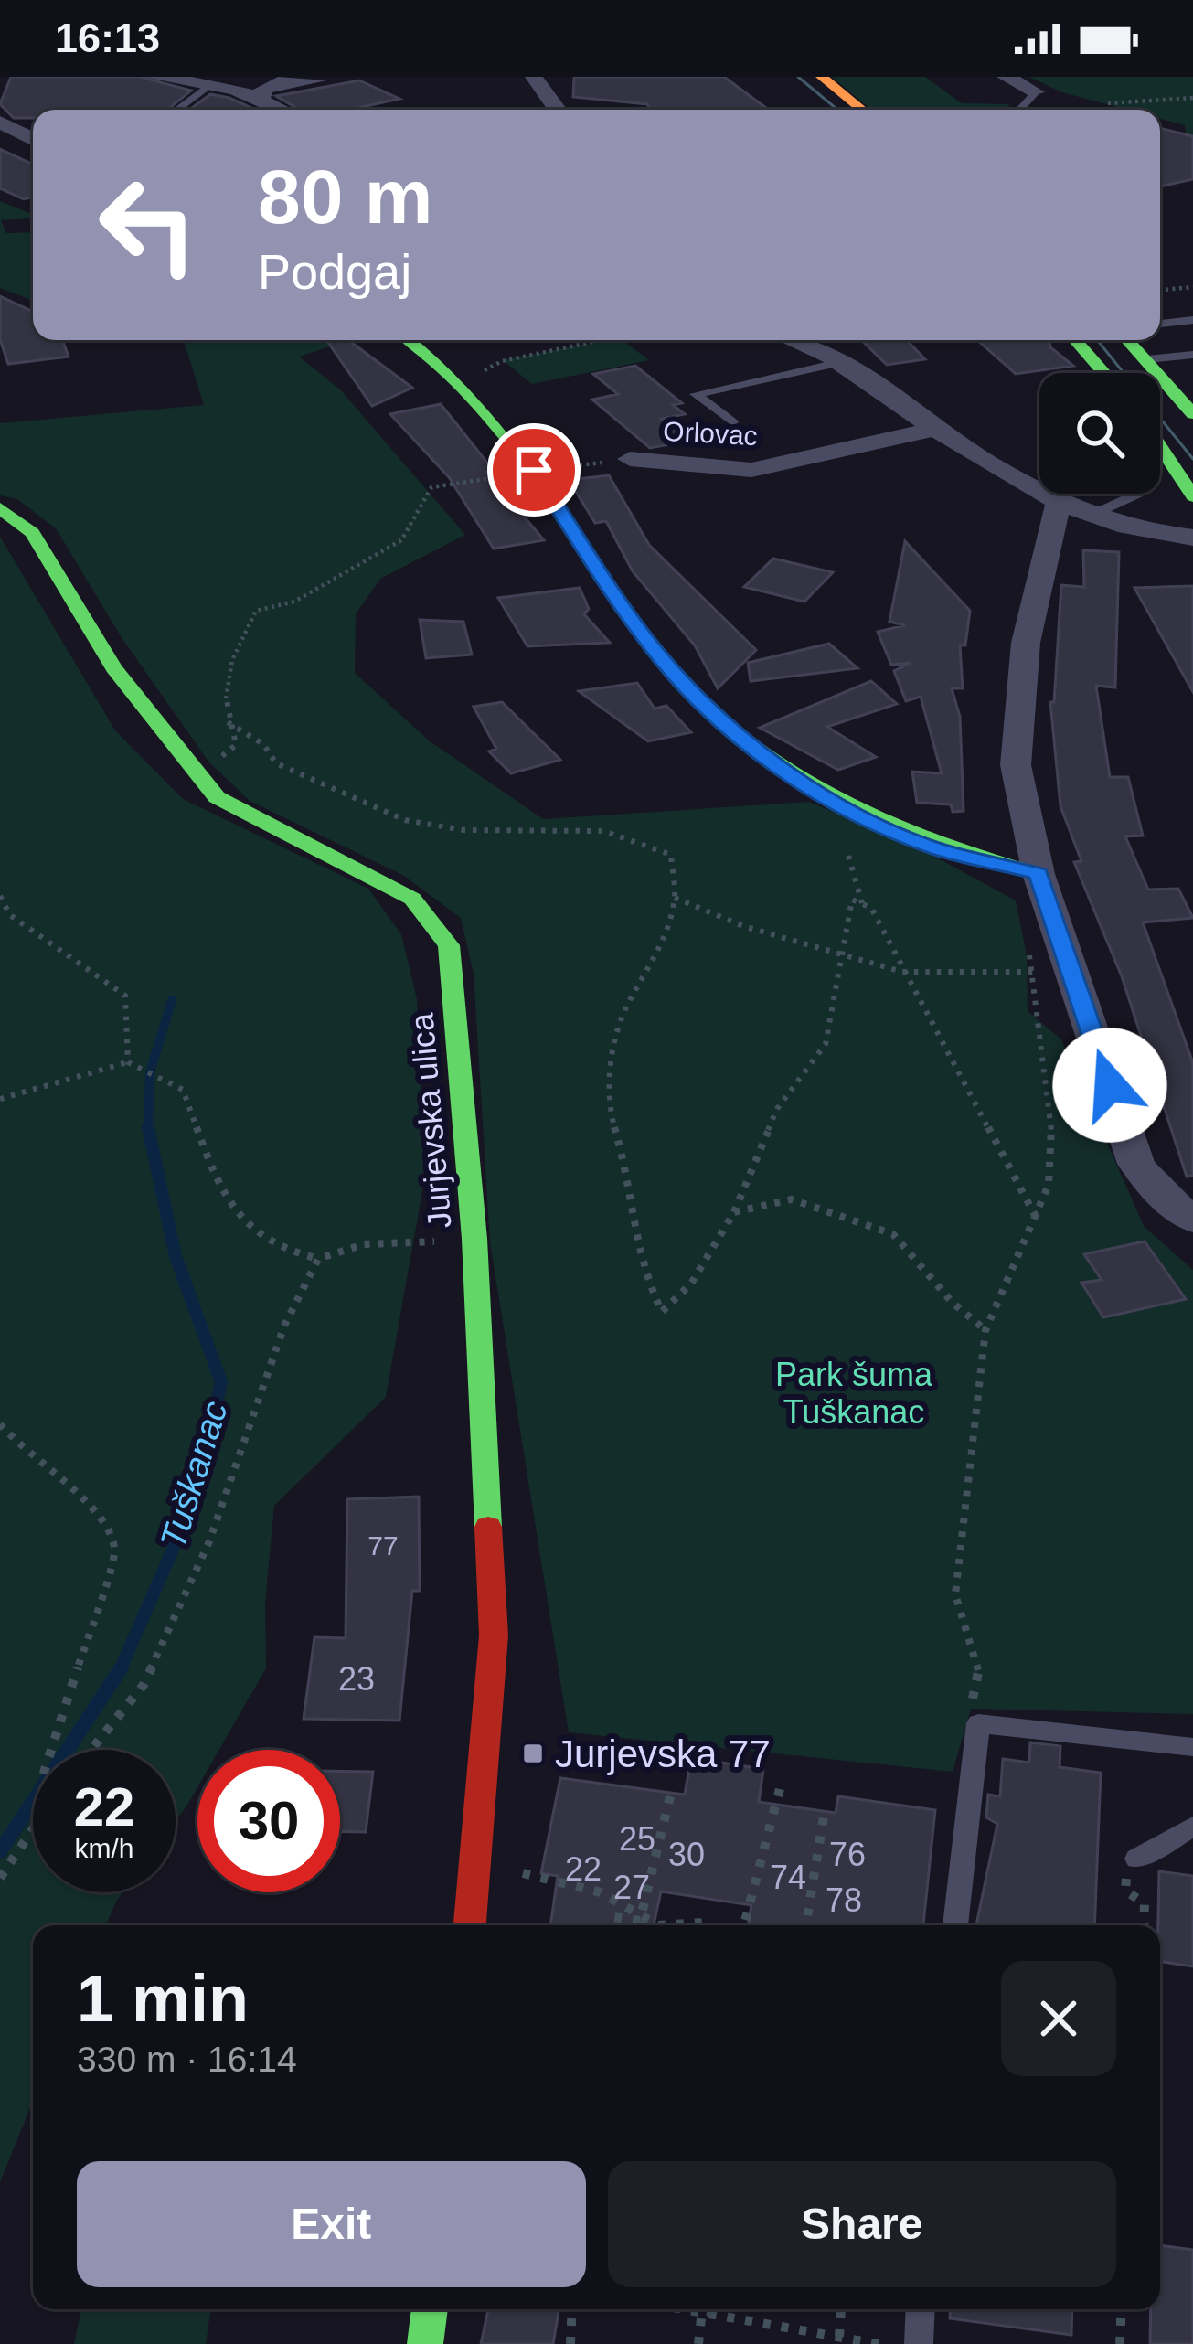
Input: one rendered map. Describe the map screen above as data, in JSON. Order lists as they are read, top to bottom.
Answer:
{
  "streets": {
    "street": ["Orlovac", "Jurjevska ulica"]
  },
  "water": ["Tuškanac"],
  "parks": ["Park šuma Tuškanac"],
  "places": {
    "transit": ["Jurjevska 77"]
  },
  "house_numbers": [
    "77",
    "23",
    "25",
    "30",
    "76",
    "22",
    "74",
    "27",
    "78"
  ],
  "page": {
    "status": "16:13",
    "turn": ["80 m", "Podgaj"],
    "speed": "22 km/h",
    "limit": "30",
    "heading": ["1 min", "330 m · 16:14"],
    "buttons": ["Exit", "Share"]
  }
}
